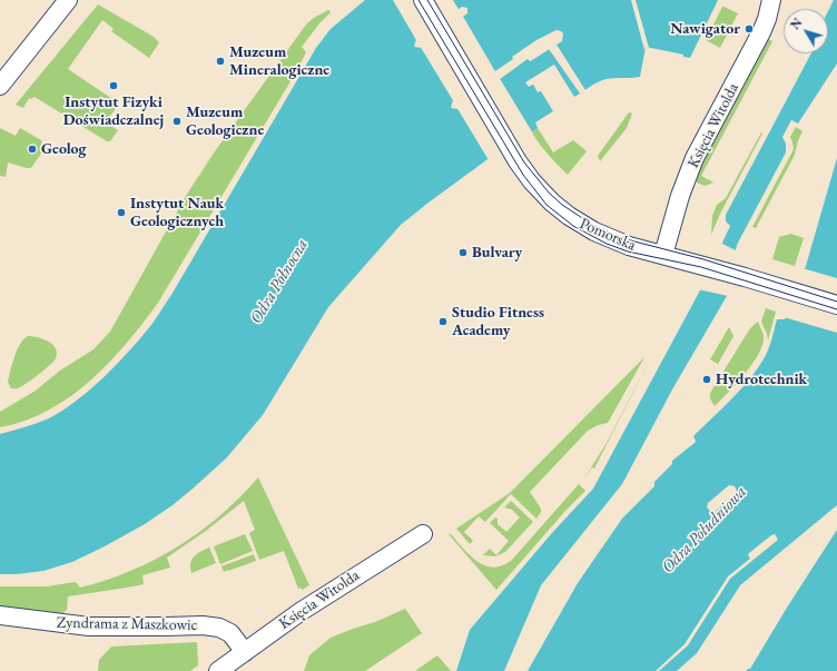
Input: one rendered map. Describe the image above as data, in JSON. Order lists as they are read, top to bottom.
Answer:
{
  "streets": {
    "street": ["Księcia Witolda", "Pomorska", "Zyndrama z Maszkowic"]
  },
  "crossings": [
    ["Księcia Witolda", "Pomorska"],
    ["Księcia Witolda", "Zyndrama z Maszkowic"]
  ],
  "water": ["Odra Północna", "Odra Południowa"],
  "places": [
    "Nawigator",
    "Muzeum Mineralogiczne",
    "Instytut Fizyki Doświadczalnej",
    "Muzeum Geologiczne",
    "Geolog",
    "Instytut Nauk Geologicznych",
    "Bulvary",
    "Studio Fitness Academy",
    "Hydrotechnik"
  ],
  "north": "top left"
}
